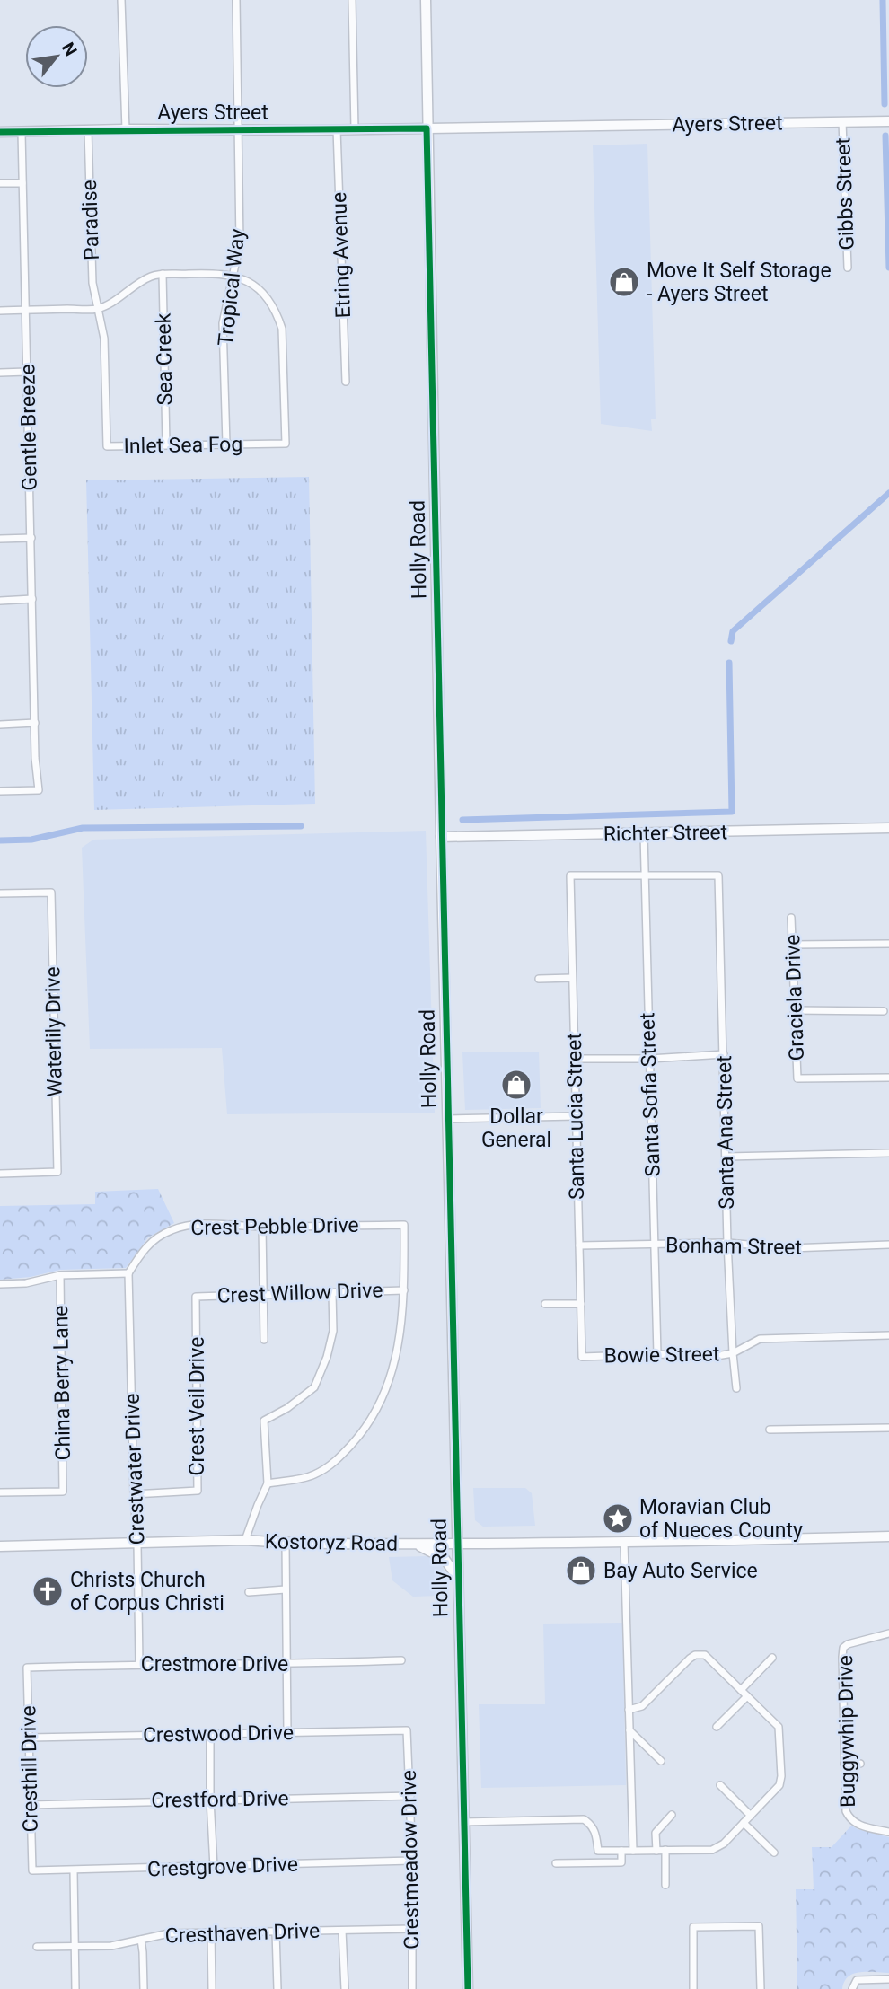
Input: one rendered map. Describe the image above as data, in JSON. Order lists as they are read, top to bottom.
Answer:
{
  "streets": {
    "main road": [
      "Ayers Street",
      "Holly Road",
      "Richter Street",
      "Kostoryz Road"
    ],
    "street": [
      "Gibbs Street",
      "Paradise",
      "Etring Avenue",
      "Tropical Way",
      "Sea Creek",
      "Gentle Breeze",
      "Inlet Sea Fog",
      "Graciela Drive",
      "Waterlily Drive",
      "Santa Sofia Street",
      "Santa Lucia Street",
      "Santa Ana Street",
      "Crest Pebble Drive",
      "Bonham Street",
      "Crest Willow Drive",
      "Bowie Street",
      "China Berry Lane",
      "Crest Veil Drive",
      "Crestwater Drive",
      "Crestmore Drive",
      "Buggywhip Drive",
      "Crestwood Drive",
      "Cresthill Drive",
      "Crestford Drive",
      "Crestmeadow Drive",
      "Crestgrove Drive",
      "Cresthaven Drive"
    ]
  },
  "crossings": [
    ["Ayers Street", "Gibbs Street"],
    ["Ayers Street", "Paradise"],
    ["Ayers Street", "Etring Avenue"],
    ["Ayers Street", "Tropical Way"],
    ["Ayers Street", "Gentle Breeze"],
    ["Ayers Street", "Holly Road"],
    ["Paradise", "Inlet Sea Fog"],
    ["Tropical Way", "Inlet Sea Fog"],
    ["Sea Creek", "Inlet Sea Fog"],
    ["Holly Road", "Richter Street"],
    ["Holly Road", "Kostoryz Road"],
    ["Richter Street", "Santa Sofia Street"],
    ["Santa Sofia Street", "Santa Lucia Street"],
    ["Santa Sofia Street", "Santa Ana Street"],
    ["Santa Sofia Street", "Bonham Street"],
    ["Santa Sofia Street", "Bowie Street"],
    ["Santa Lucia Street", "Santa Ana Street"],
    ["Santa Lucia Street", "Bonham Street"],
    ["Santa Lucia Street", "Bowie Street"],
    ["Santa Ana Street", "Bonham Street"],
    ["Santa Ana Street", "Bowie Street"],
    ["Crest Pebble Drive", "Crest Willow Drive"],
    ["Crest Pebble Drive", "Crestwater Drive"],
    ["Crest Willow Drive", "Crest Veil Drive"],
    ["Crest Veil Drive", "Crestwater Drive"],
    ["Crestwater Drive", "Kostoryz Road"],
    ["Crestwater Drive", "Crestmore Drive"],
    ["Crestmore Drive", "Cresthill Drive"],
    ["Crestwood Drive", "Cresthill Drive"],
    ["Crestwood Drive", "Crestmeadow Drive"],
    ["Cresthill Drive", "Crestford Drive"],
    ["Cresthill Drive", "Crestgrove Drive"],
    ["Crestford Drive", "Crestmeadow Drive"],
    ["Crestmeadow Drive", "Crestgrove Drive"],
    ["Crestmeadow Drive", "Cresthaven Drive"]
  ],
  "places": {
    "shop": ["Move It Self Storage - Ayers Street", "Dollar General", "Bay Auto Service"],
    "place": ["Moravian Club of Nueces County"],
    "church": ["Christs Church of Corpus Christi"]
  },
  "north": "top right"
}
